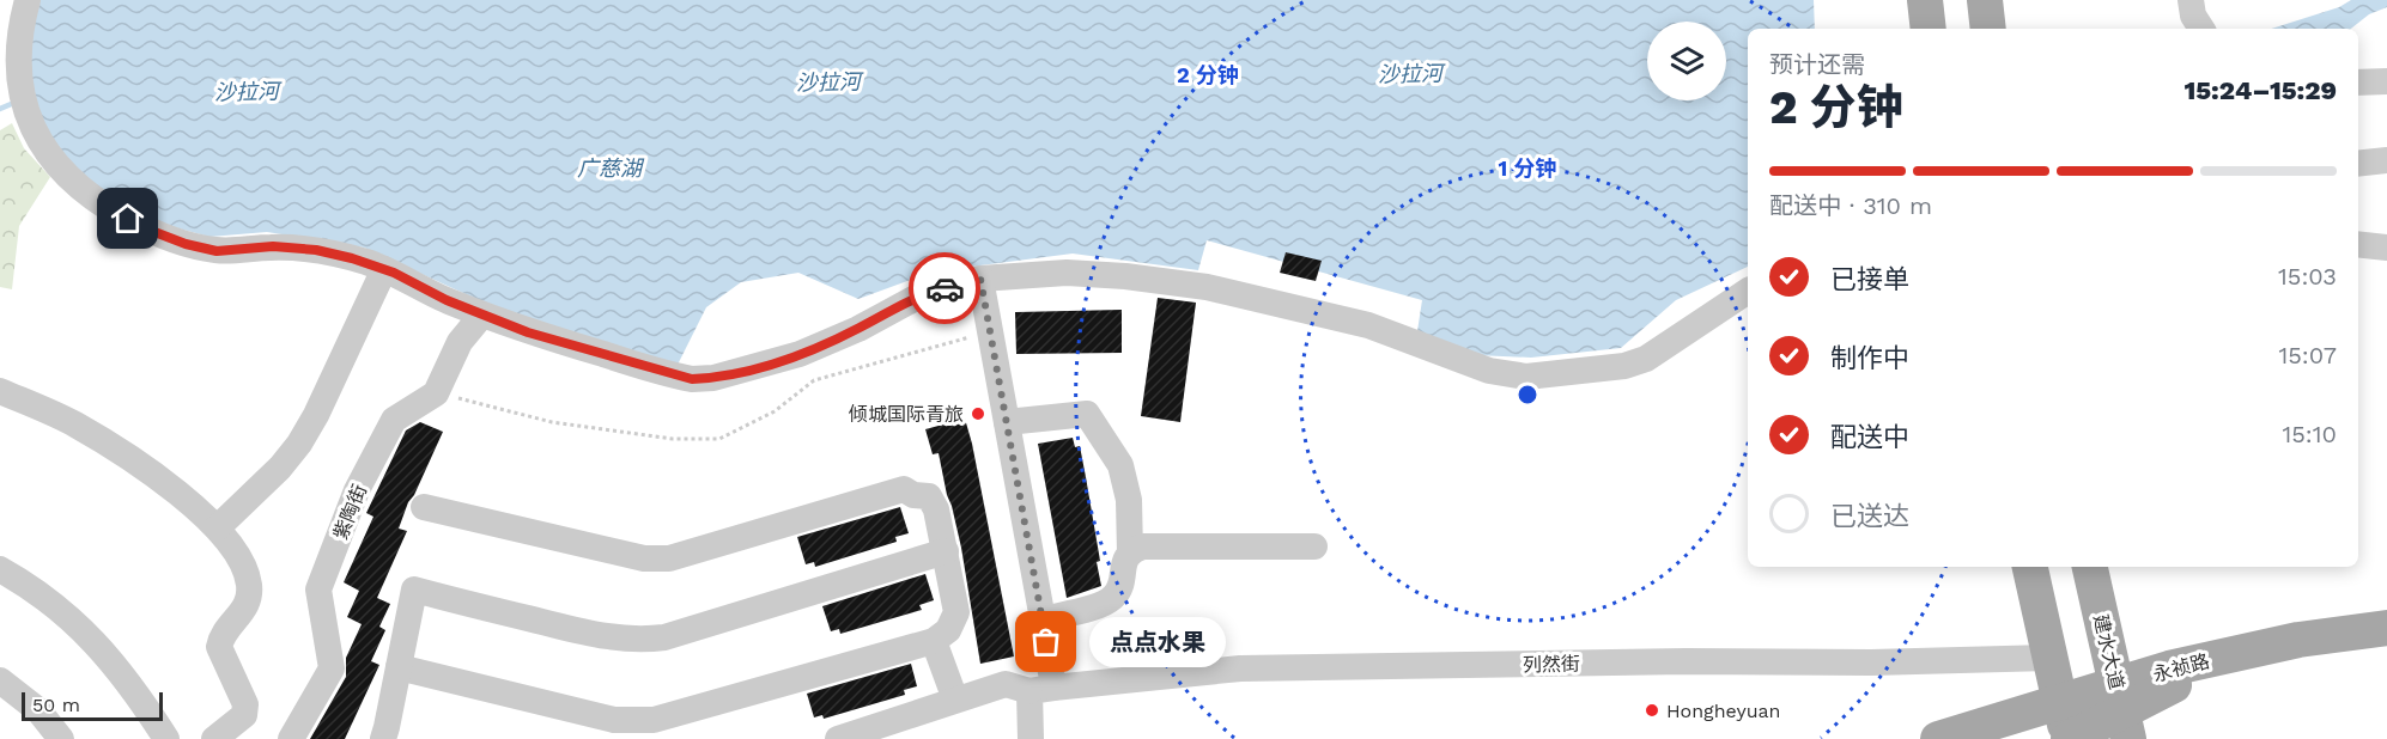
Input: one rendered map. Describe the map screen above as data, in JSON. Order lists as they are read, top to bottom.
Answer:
{
  "streets": {
    "main road": ["建水大道", "永祯路"],
    "street": ["紫陶街", "列然街"]
  },
  "crossings": [
    ["建水大道", "永祯路"]
  ],
  "water": ["沙拉河", "广慈湖"],
  "places": ["倾城国际青旅", "点点水果", "Hongheyuan"],
  "scale_bar": "50 m",
  "page": {
    "heading": ["2 分钟", "预计还需", "15:24–15:29"],
    "bar": "配送中 · 310 m",
    "list": [
      ["已接单", "15:03"],
      ["制作中", "15:07"],
      ["配送中", "15:10"],
      "已送达"
    ],
    "bubble": "点点水果",
    "scale": "50 m"
  },
  "rings": ["2 分钟", "1 分钟"]
}
